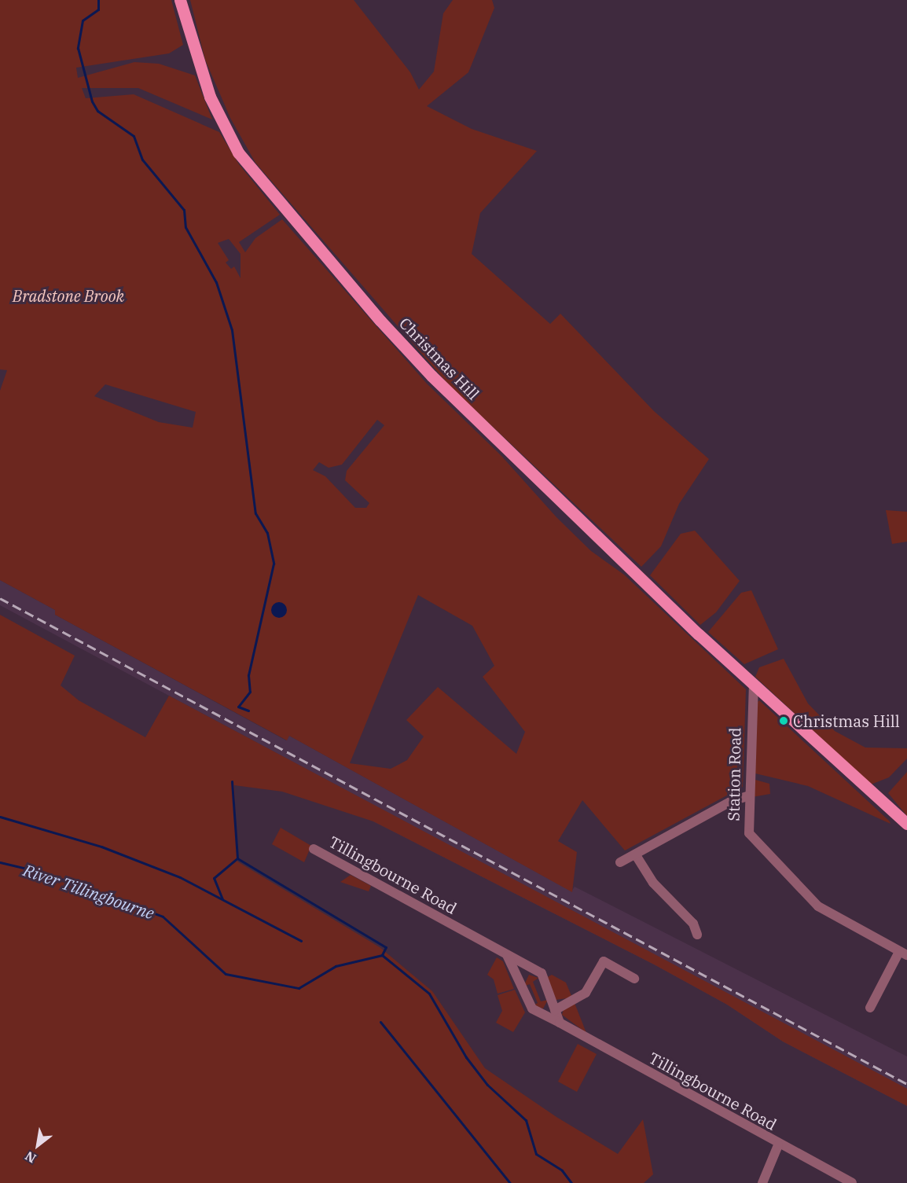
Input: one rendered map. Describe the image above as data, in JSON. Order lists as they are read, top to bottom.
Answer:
{
  "streets": {
    "main road": ["Christmas Hill"],
    "street": ["Station Road", "Tillingbourne Road"]
  },
  "crossings": [
    ["Christmas Hill", "Station Road"]
  ],
  "water": ["River Tillingbourne"],
  "parks": ["Bradstone Brook"],
  "places": ["Christmas Hill"],
  "north": "bottom left"
}
